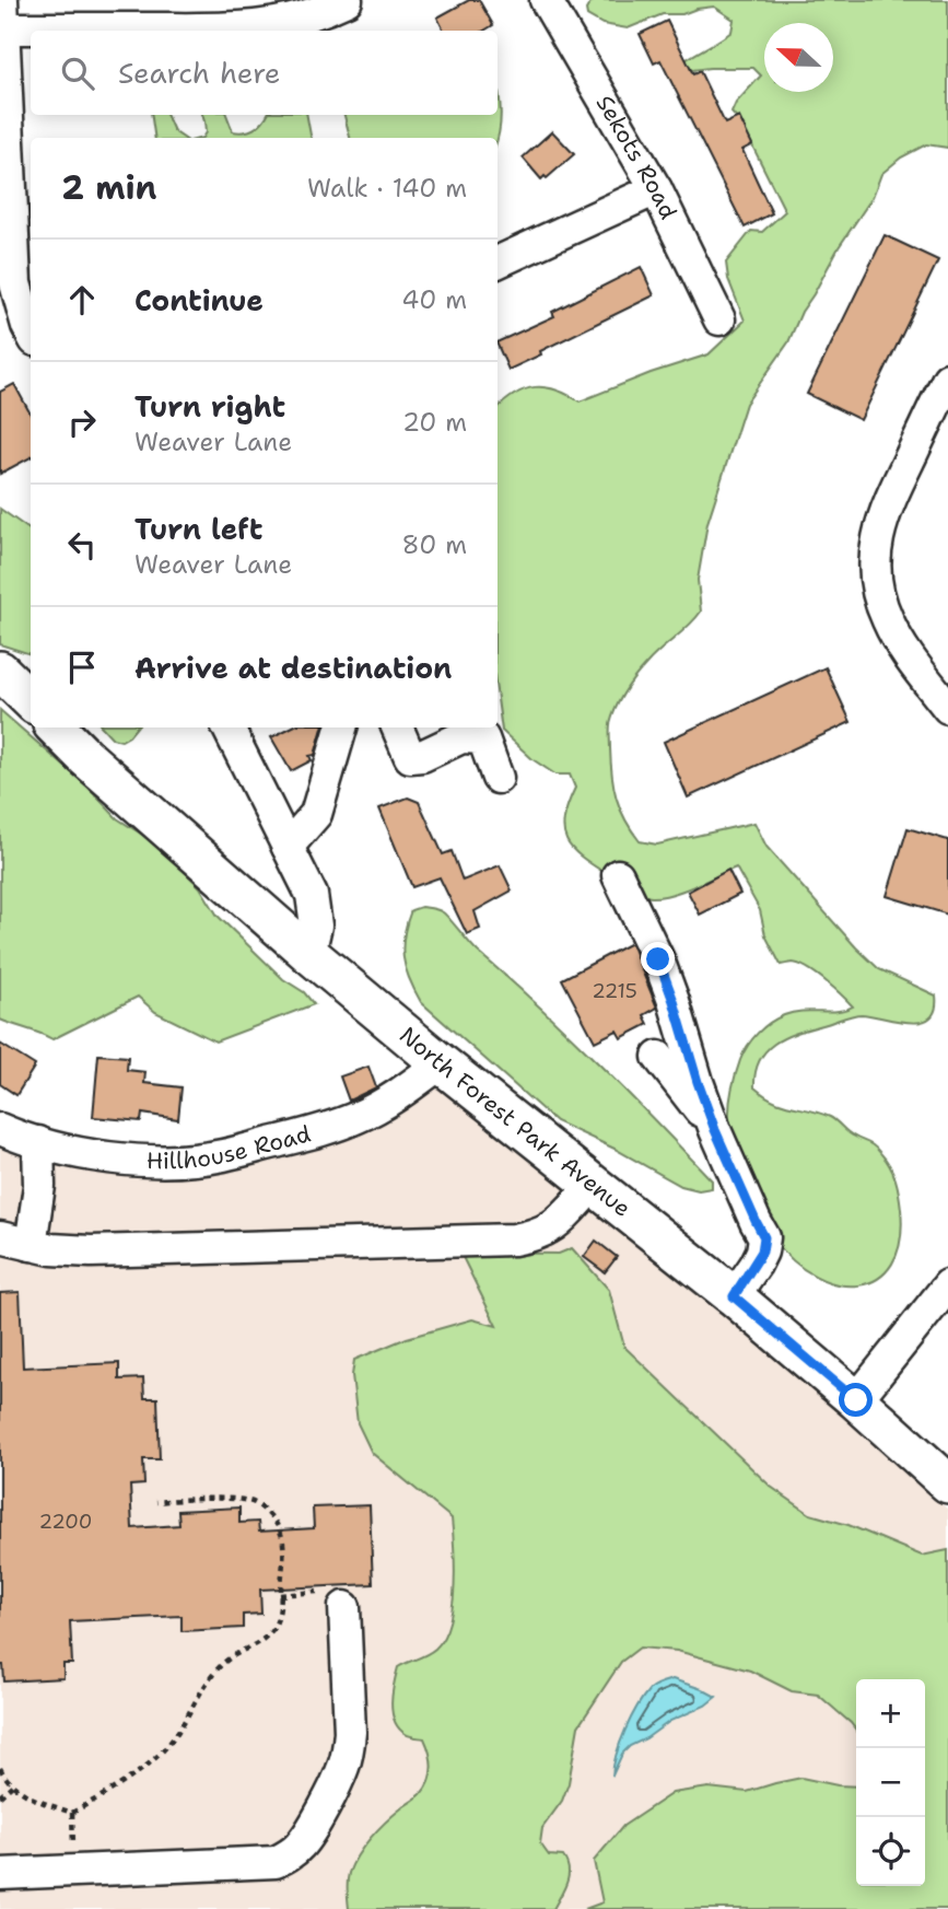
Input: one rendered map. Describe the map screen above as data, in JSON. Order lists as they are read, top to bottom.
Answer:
{
  "streets": {
    "main road": ["North Forest Park Avenue"],
    "street": ["Sekots Road", "Hillhouse Road"]
  },
  "crossings": [
    ["North Forest Park Avenue", "Hillhouse Road"]
  ],
  "house_numbers": ["2215", "2200"],
  "north": "left",
  "page": {
    "search": "Search here",
    "heading": ["2 min", "Walk · 140 m"],
    "list": [
      ["Continue", "40 m"],
      ["Turn right", "Weaver Lane", "20 m"],
      ["Turn left", "Weaver Lane", "80 m"],
      "Arrive at destination"
    ],
    "map_buttons": ["+", "−"]
  }
}
